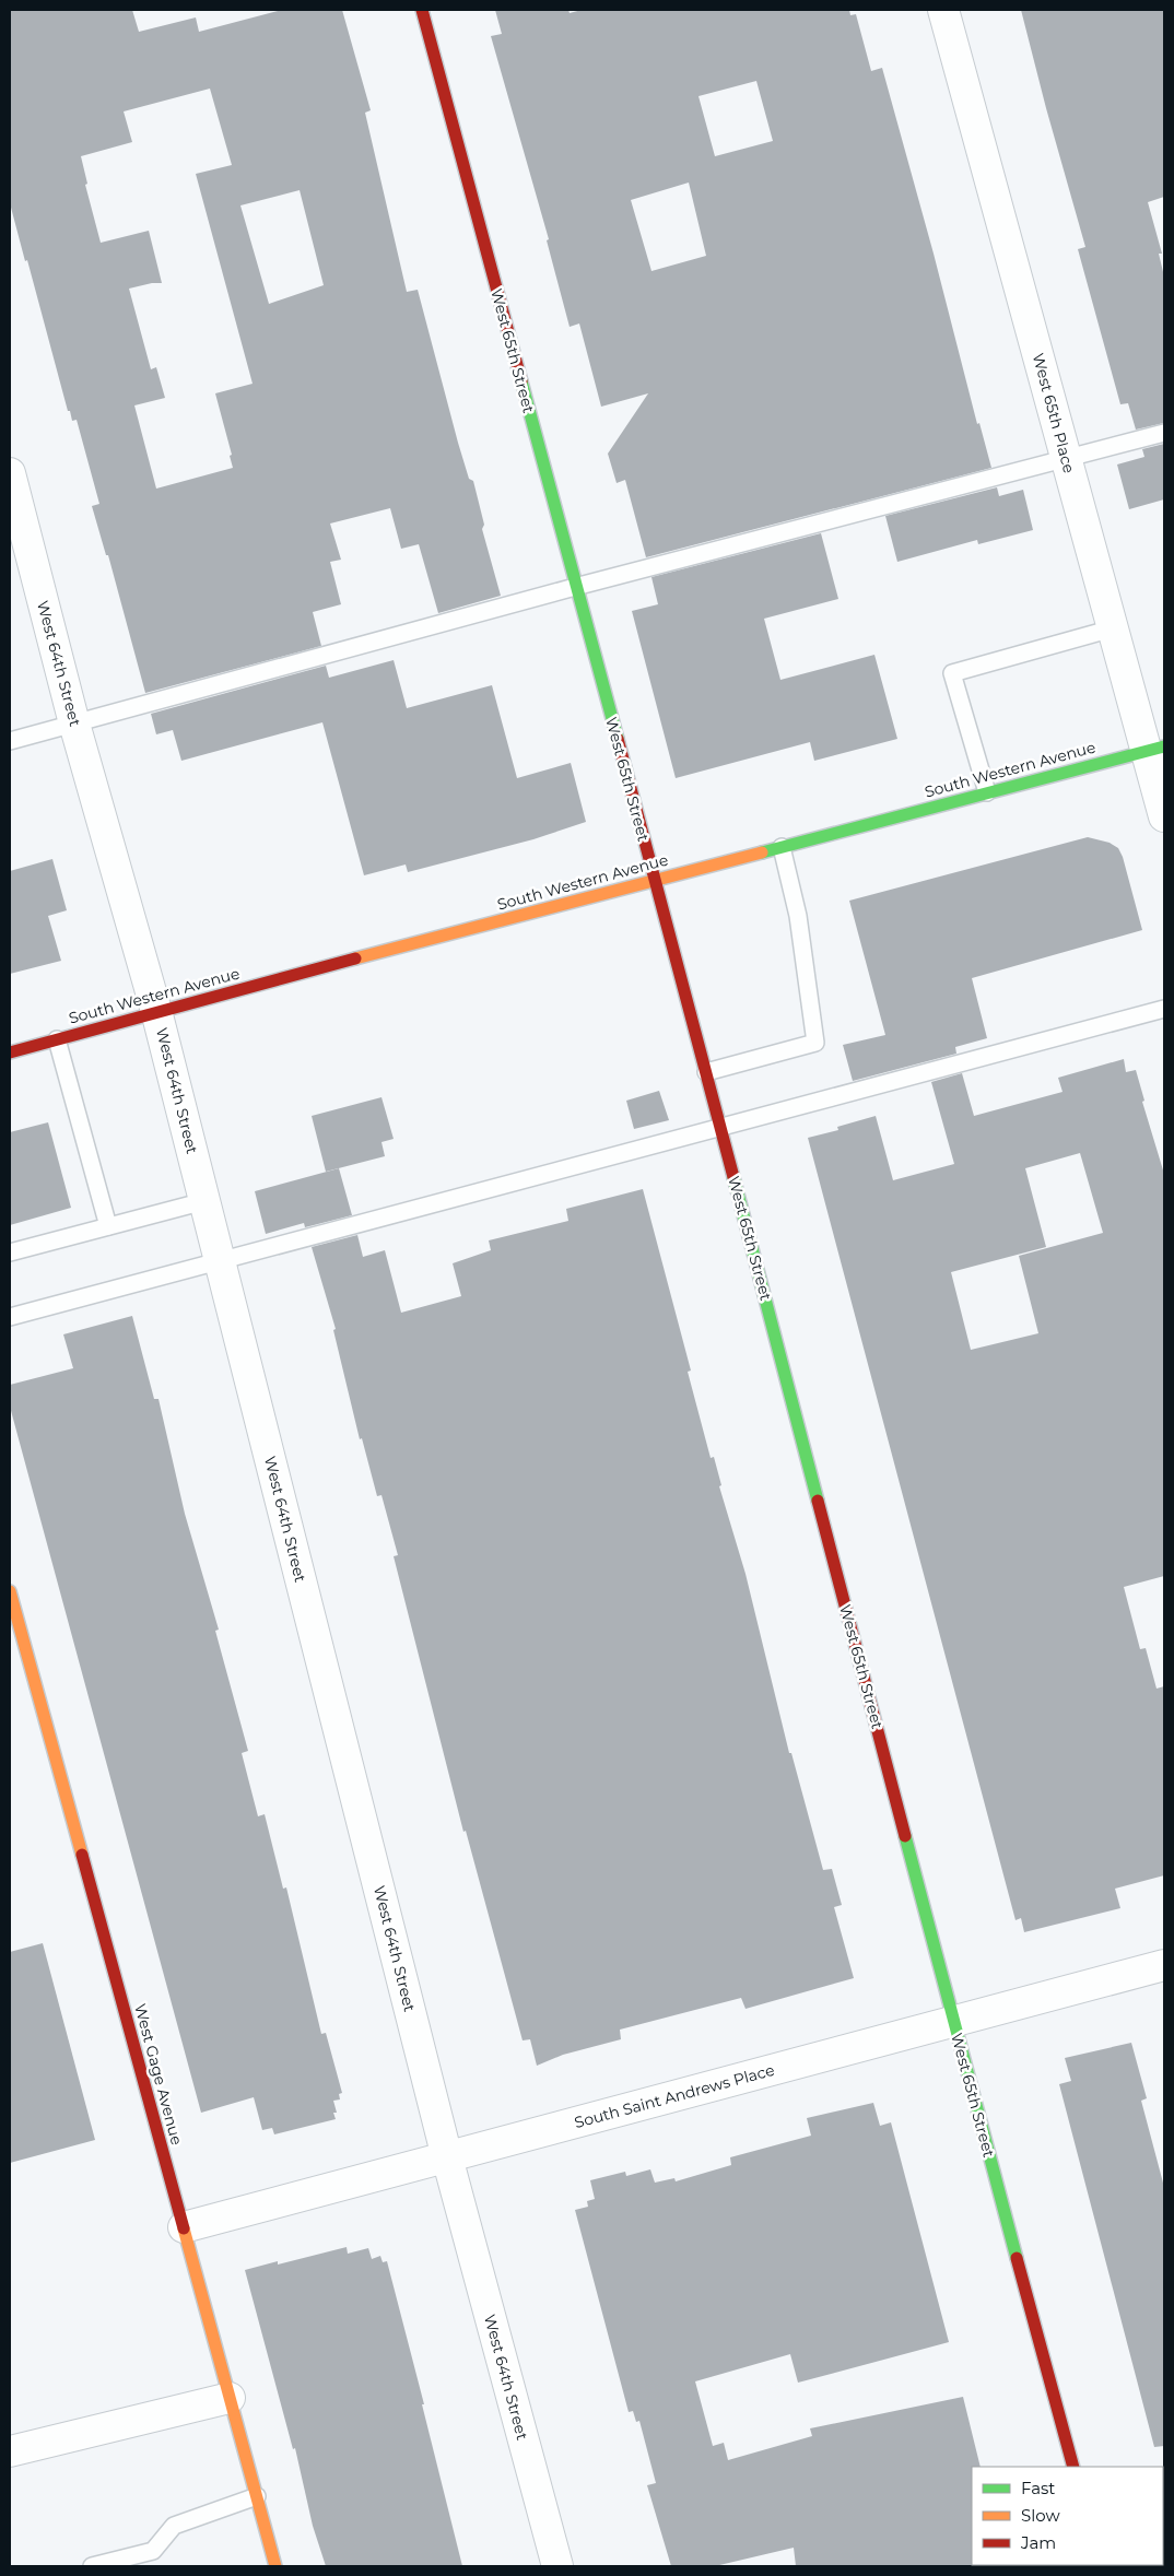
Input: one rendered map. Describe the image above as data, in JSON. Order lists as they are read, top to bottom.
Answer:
{
  "streets": {
    "street": [
      "West 65th Street",
      "West 65th Place",
      "West 64th Street",
      "South Western Avenue",
      "West Gage Avenue",
      "South Saint Andrews Place"
    ]
  },
  "crossings": [
    ["West 65th Street", "South Western Avenue"],
    ["West 65th Street", "South Saint Andrews Place"],
    ["West 65th Place", "South Western Avenue"],
    ["West 64th Street", "South Western Avenue"],
    ["West 64th Street", "South Saint Andrews Place"],
    ["West Gage Avenue", "South Saint Andrews Place"]
  ],
  "legend": ["Fast", "Slow", "Jam"]
}
